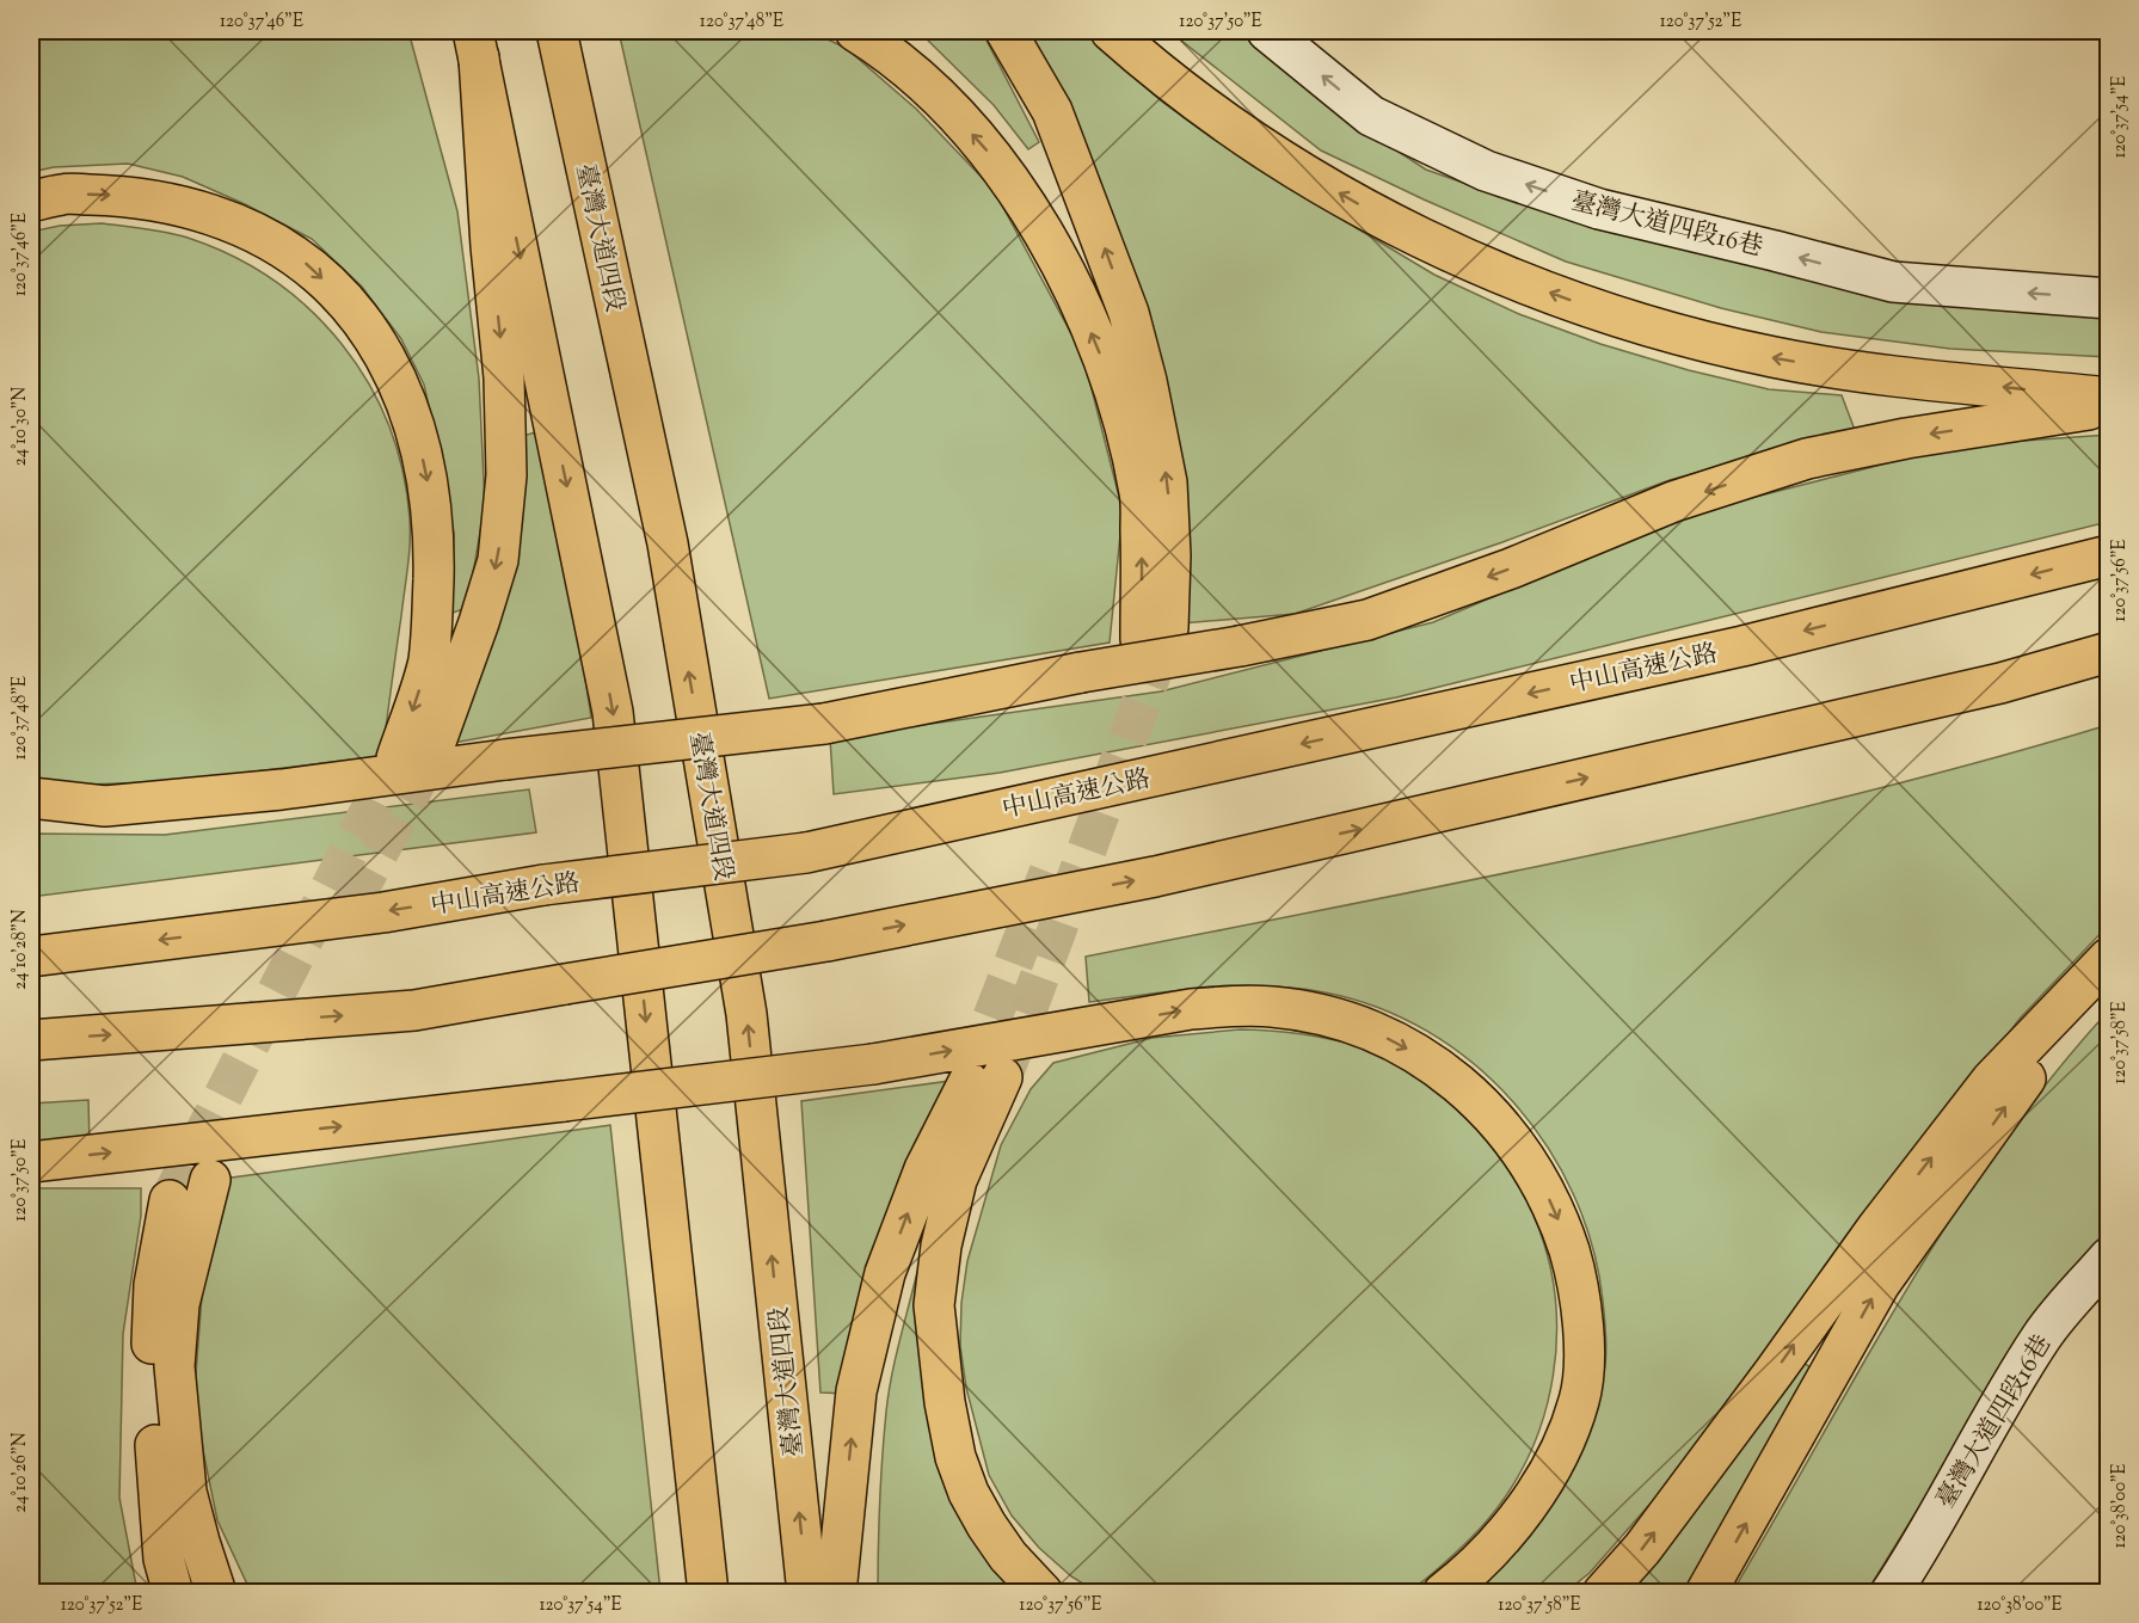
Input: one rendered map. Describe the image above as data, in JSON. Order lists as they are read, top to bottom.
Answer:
{
  "streets": {
    "main road": ["臺灣大道四段", "中山高速公路"],
    "street": ["臺灣大道四段16巷"]
  },
  "one_way": ["臺灣大道四段16巷"],
  "coordinates": [
    "120°37'46\"E",
    "120°37'48\"E",
    "120°37'50\"E",
    "120°37'52\"E",
    "120°37'54\"E",
    "24°10'30\"N",
    "120°37'56\"E",
    "24°10'28\"N",
    "120°37'58\"E",
    "24°10'26\"N",
    "120°38'00\"E"
  ]
}
